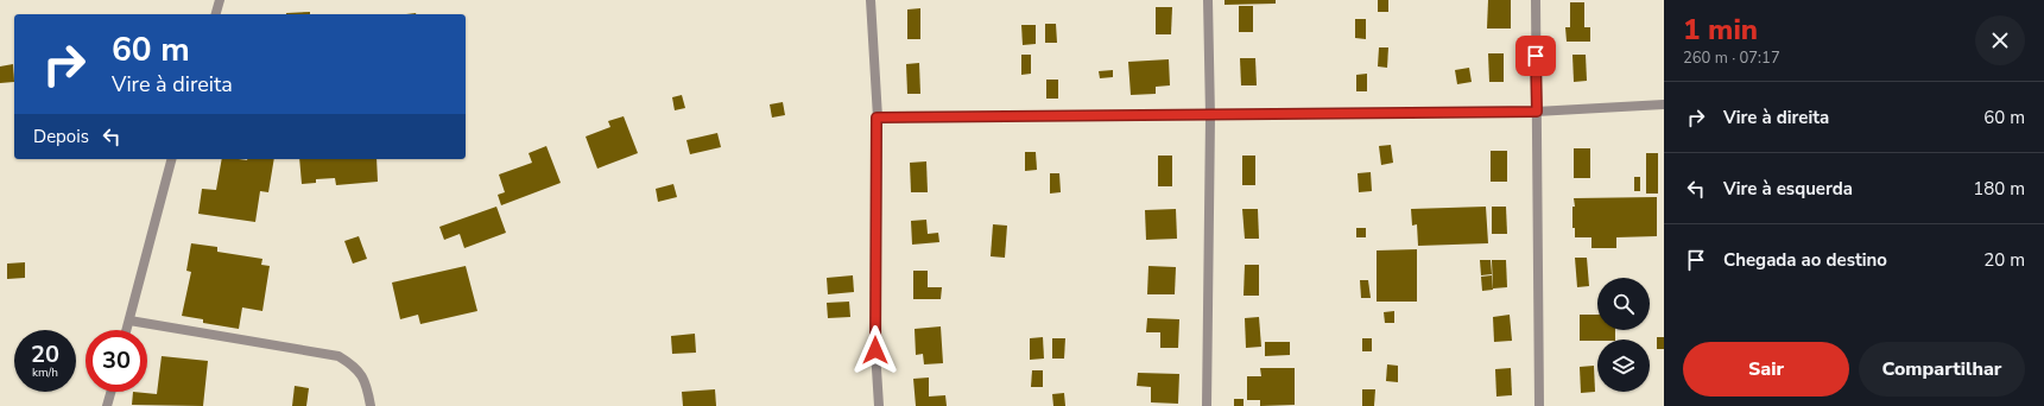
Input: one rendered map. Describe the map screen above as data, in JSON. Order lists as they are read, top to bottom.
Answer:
{
  "page": {
    "heading": ["1 min", "260 m · 07:17"],
    "turn": ["60 m", "Vire à direita"],
    "list": [
      {
        "name": "Vire à direita",
        "value": "60 m"
      },
      {
        "name": "Vire à esquerda",
        "value": "180 m"
      },
      {
        "name": "Chegada ao destino",
        "value": "20 m"
      }
    ],
    "then": "Depois",
    "speed": "20 km/h",
    "limit": "30",
    "buttons": ["Sair", "Compartilhar"]
  }
}
